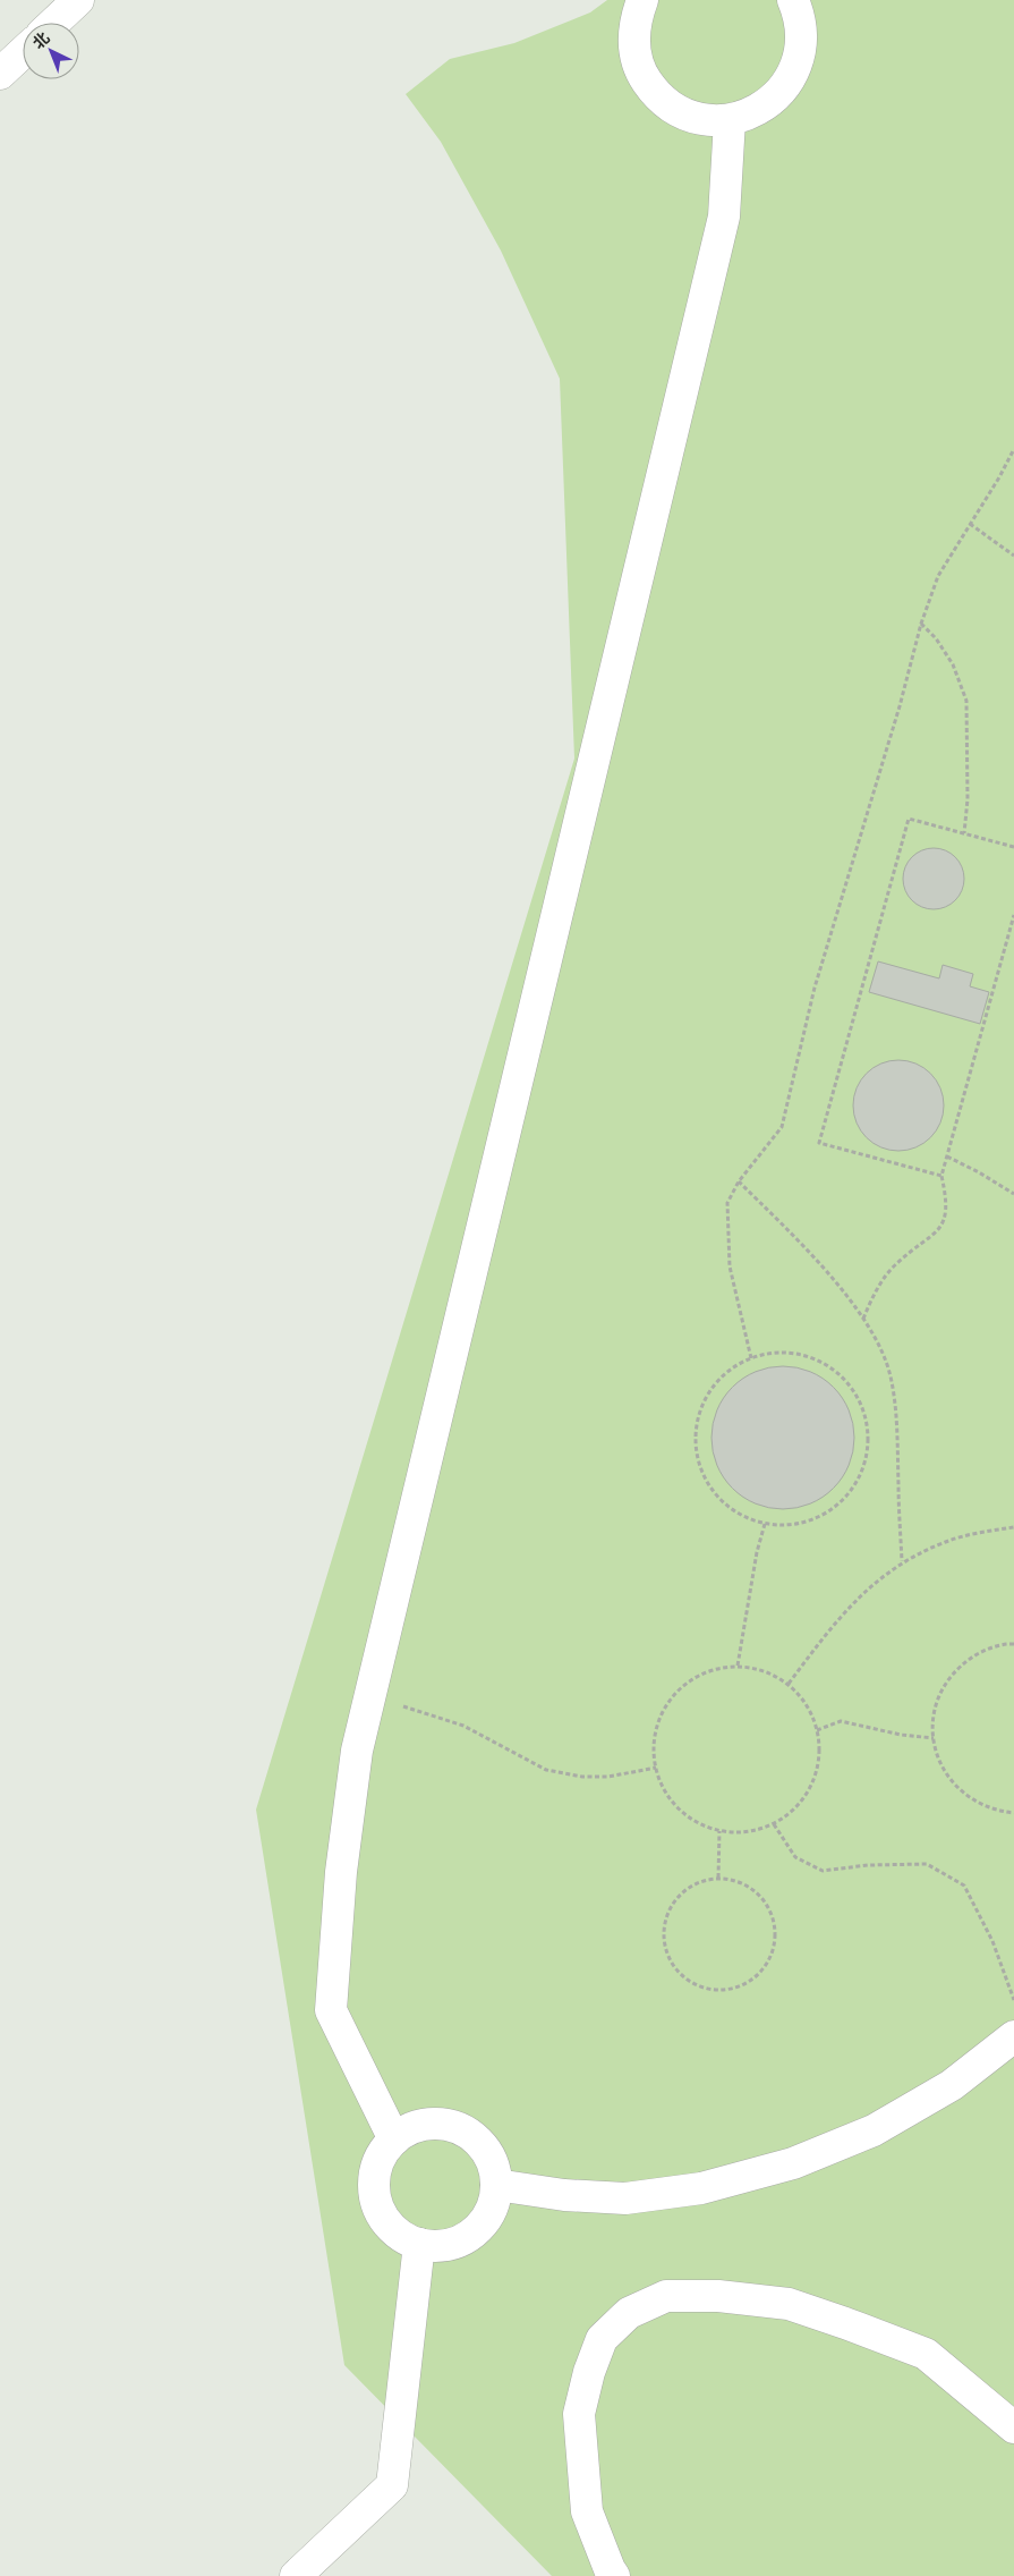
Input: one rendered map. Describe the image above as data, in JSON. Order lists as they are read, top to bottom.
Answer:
{
  "north": "top left"
}
